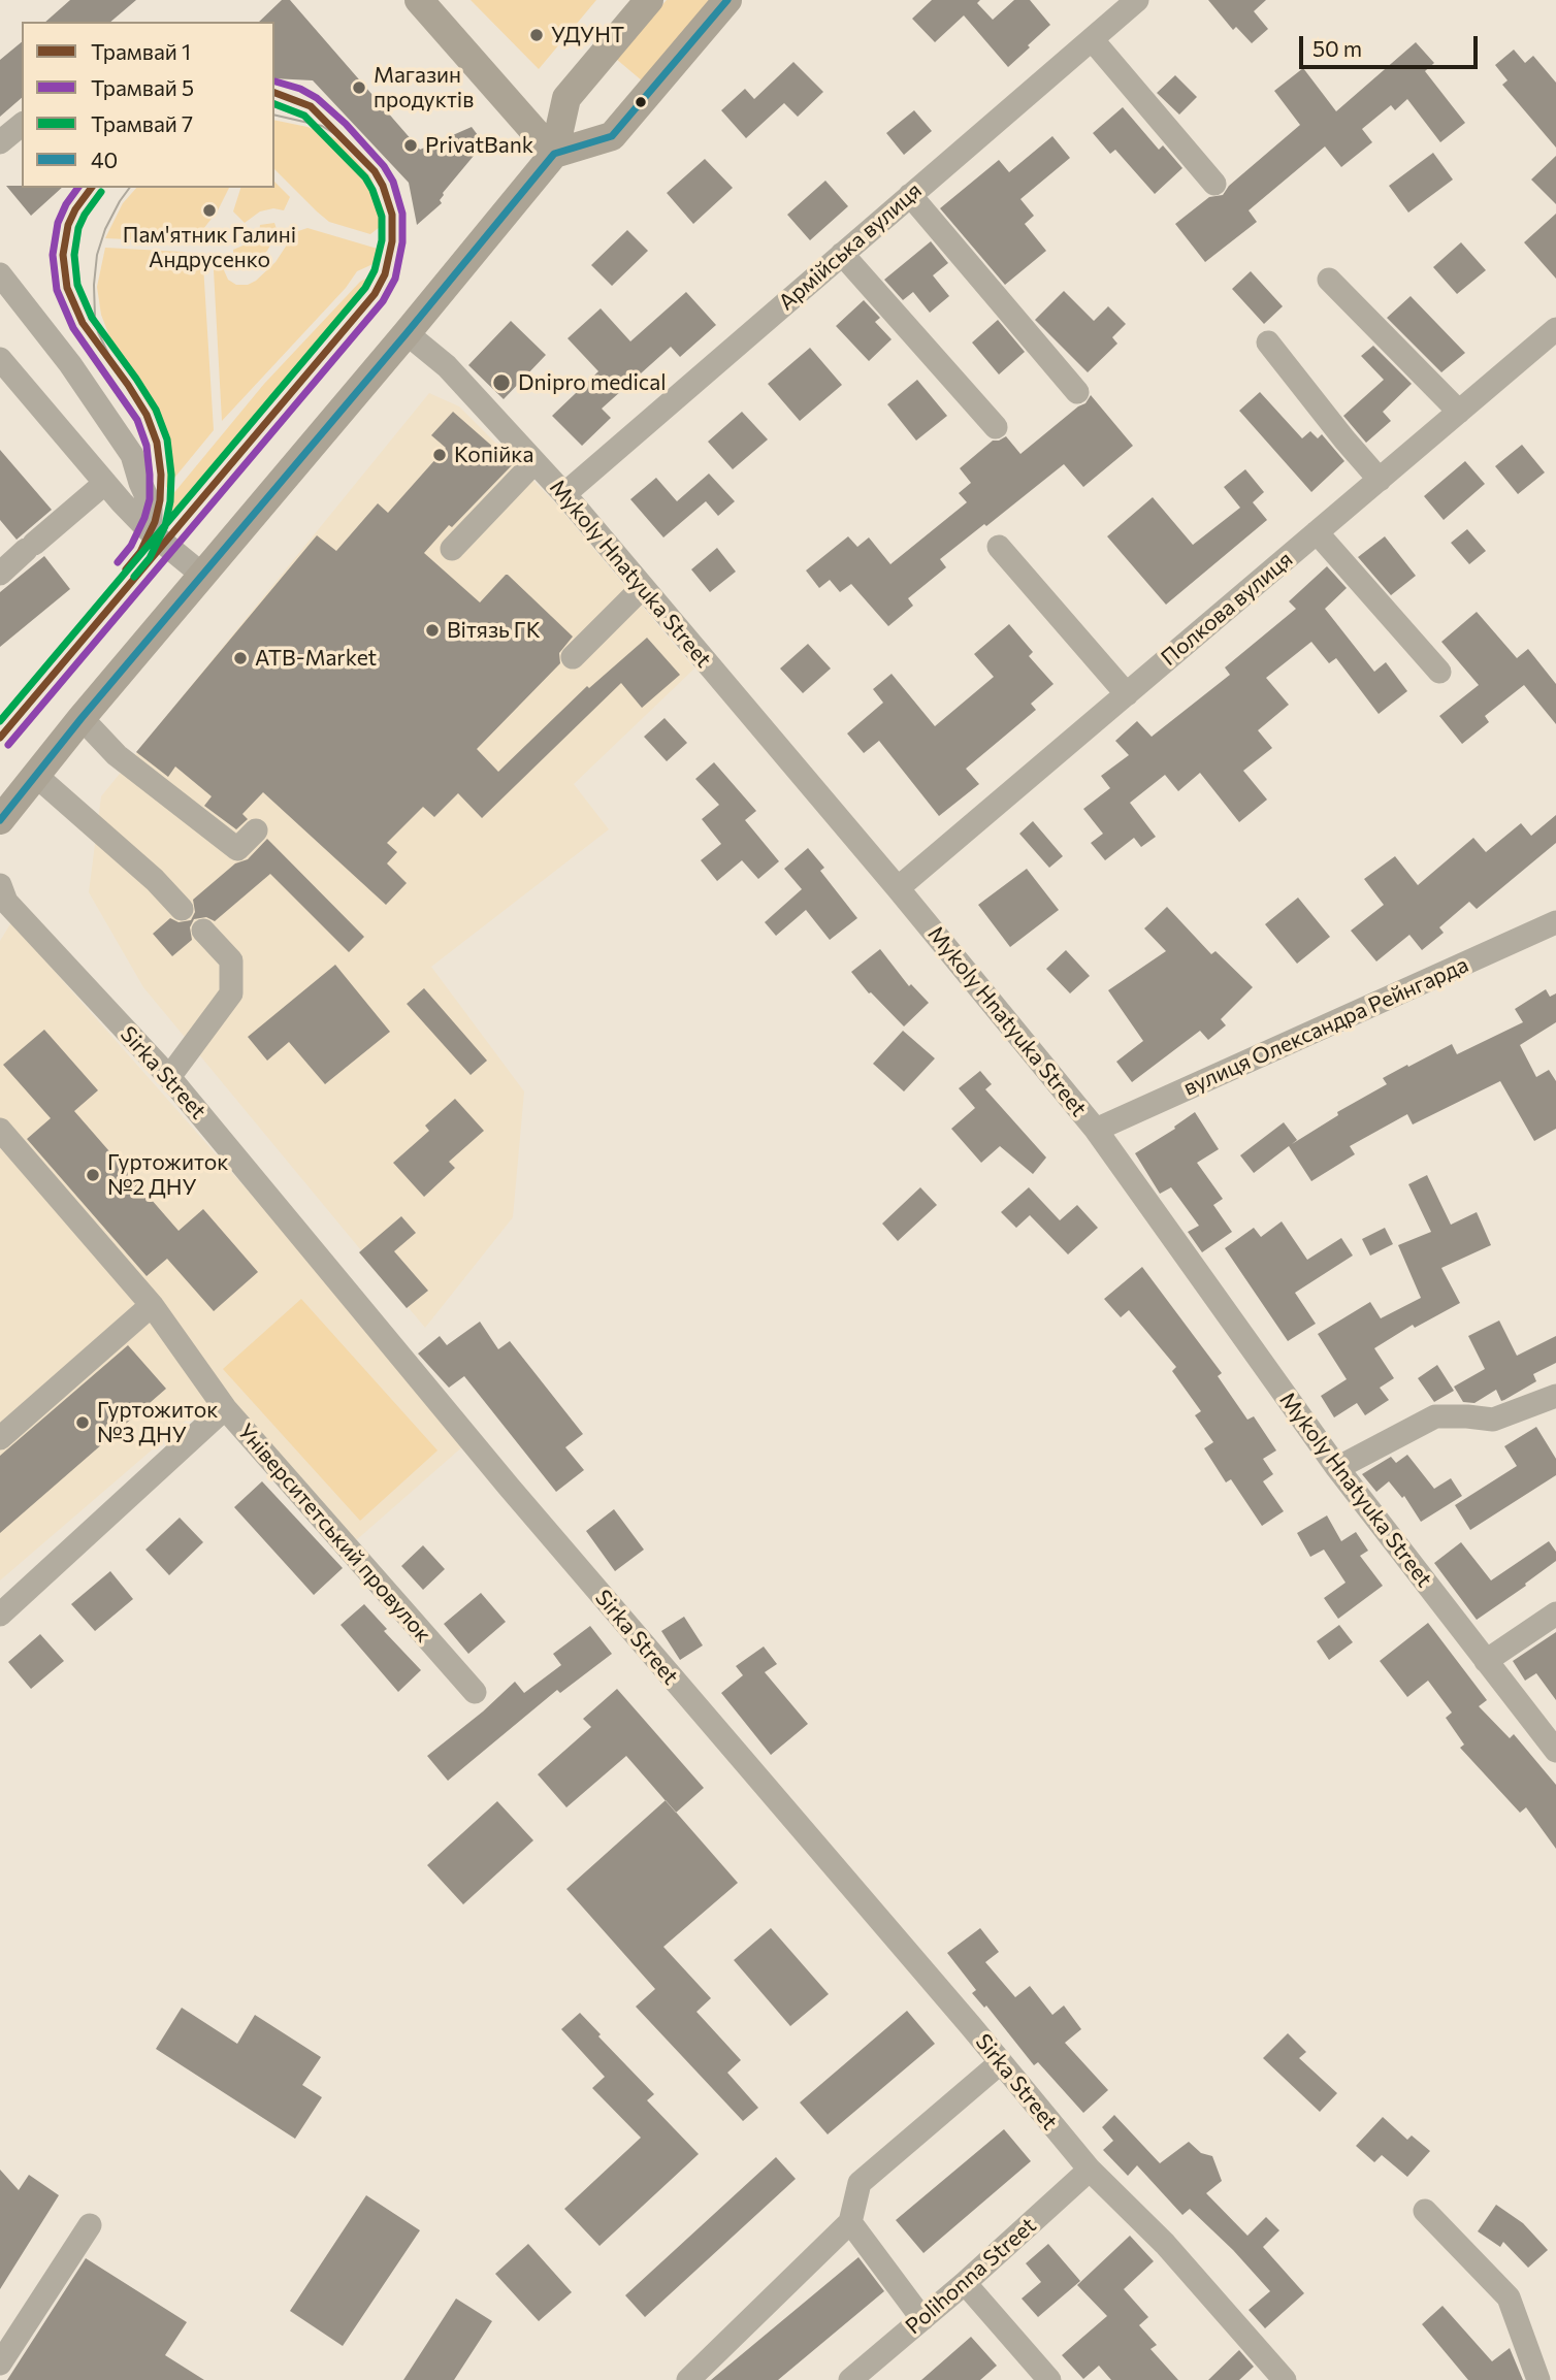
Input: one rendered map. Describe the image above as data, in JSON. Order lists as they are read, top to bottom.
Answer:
{
  "streets": {
    "street": [
      "Армійська вулиця",
      "Mykoly Hnatyuka Street",
      "Полкова вулиця",
      "вулиця Олександра Рейнгарда",
      "Sirka Street",
      "Університетський провулок",
      "Polihonna Street"
    ]
  },
  "crossings": [
    ["Армійська вулиця", "Mykoly Hnatyuka Street"],
    ["Mykoly Hnatyuka Street", "Полкова вулиця"],
    ["Mykoly Hnatyuka Street", "вулиця Олександра Рейнгарда"],
    ["Sirka Street", "Polihonna Street"]
  ],
  "places": [
    "УДУНТ",
    "Магазин продуктів",
    "PrivatBank",
    "Пам'ятник Галині Андрусенко",
    "Dnipro medical",
    "Копійка",
    "Вітязь ГК",
    "ATB-Market",
    "Гуртожиток №2 ДНУ",
    "Гуртожиток №3 ДНУ"
  ],
  "lines": [
    "transit line 40",
    "tram line 5",
    "tram line 1",
    "tram line 7"
  ],
  "legend": [
    "Трамвай 1",
    "Трамвай 5",
    "Трамвай 7",
    "40"
  ],
  "scale_bar": "50 m"
}
